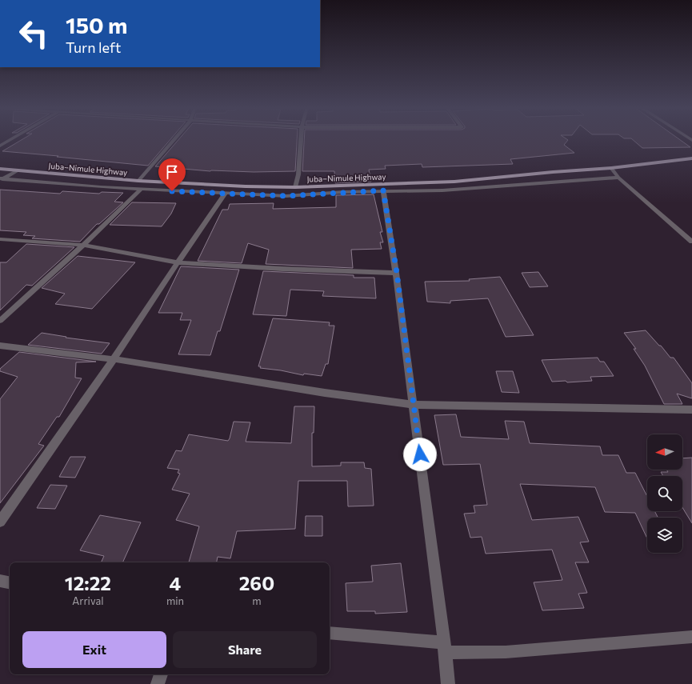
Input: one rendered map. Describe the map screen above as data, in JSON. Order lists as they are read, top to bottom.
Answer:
{
  "streets": {
    "main road": ["Juba–Nimule Highway"]
  },
  "north": "left",
  "page": {
    "turn": ["150 m", "Turn left"],
    "eta": [
      "12:22",
      "Arrival",
      "4",
      "min",
      "260",
      "m"
    ],
    "buttons": ["Exit", "Share"]
  }
}
